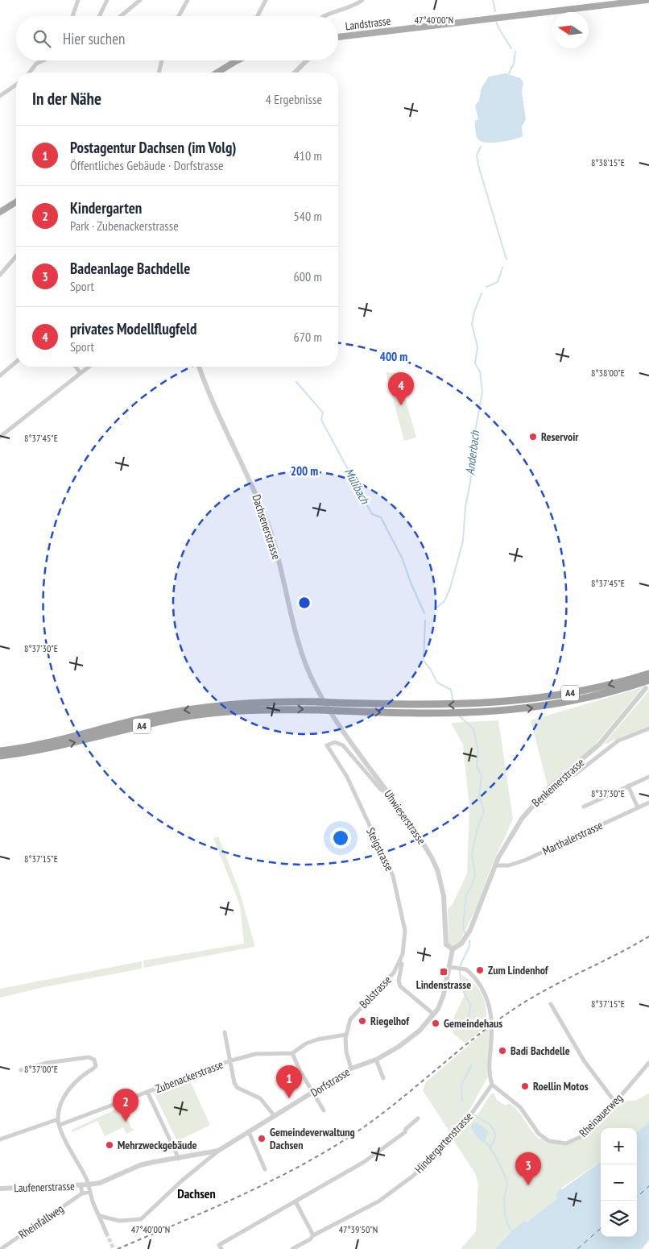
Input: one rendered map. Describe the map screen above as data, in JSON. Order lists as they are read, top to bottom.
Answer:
{
  "streets": {
    "highway": ["A4"],
    "main road": ["Landstrasse"],
    "street": [
      "Dachsenerstrasse",
      "Benkemerstrasse",
      "Uhwieserstrasse",
      "Marthalerstrasse",
      "Steigstrasse",
      "Bolstrasse",
      "Zubenackerstrasse",
      "Dorfstrasse",
      "Rheinauerweg",
      "Hindergartenstrasse",
      "Laufenerstrasse",
      "Rheinfallweg"
    ]
  },
  "crossings": [
    ["Dachsenerstrasse", "A4"],
    ["Dachsenerstrasse", "Uhwieserstrasse"],
    ["A4", "Benkemerstrasse"],
    ["A4", "Uhwieserstrasse"],
    ["Benkemerstrasse", "Uhwieserstrasse"],
    ["Benkemerstrasse", "Marthalerstrasse"],
    ["Benkemerstrasse", "Dorfstrasse"],
    ["Uhwieserstrasse", "Steigstrasse"],
    ["Uhwieserstrasse", "Dorfstrasse"],
    ["Steigstrasse", "Bolstrasse"],
    ["Bolstrasse", "Dorfstrasse"],
    ["Dorfstrasse", "Laufenerstrasse"],
    ["Rheinauerweg", "Hindergartenstrasse"]
  ],
  "districts": ["Dachsen"],
  "water": ["Anderbach", "Mülibach"],
  "places": {
    "other": [
      "Reservoir",
      "Zum Lindenhof",
      "Riegelhof",
      "Gemeindehaus",
      "Badi Bachdelle",
      "Roellin Motos",
      "Gemeindeverwaltung Dachsen",
      "Mehrzweckgebäude"
    ],
    "transit": ["Lindenstrasse"]
  },
  "north": "left",
  "page": {
    "search": "Hier suchen",
    "heading": ["In der Nähe", "4 Ergebnisse"],
    "list": [
      {
        "mark": "1",
        "name": "Postagentur Dachsen (im Volg)",
        "note": "Öffentliches Gebäude · Dorfstrasse",
        "value": "410 m"
      },
      {
        "mark": "2",
        "name": "Kindergarten",
        "note": "Park · Zubenackerstrasse",
        "value": "540 m"
      },
      {
        "mark": "3",
        "name": "Badeanlage Bachdelle",
        "note": "Sport",
        "value": "600 m"
      },
      {
        "mark": "4",
        "name": "privates Modellflugfeld",
        "note": "Sport",
        "value": "670 m"
      }
    ],
    "pins": [
      "4",
      "1",
      "2",
      "3"
    ],
    "map_buttons": ["+", "−"]
  },
  "coordinates": [
    "47°40'00\"N",
    "8°38'15\"E",
    "8°38'00\"E",
    "8°37'45\"E",
    "8°37'30\"E",
    "8°37'15\"E",
    "8°37'00\"E",
    "47°39'50\"N"
  ],
  "rings": ["400 m", "200 m"]
}
